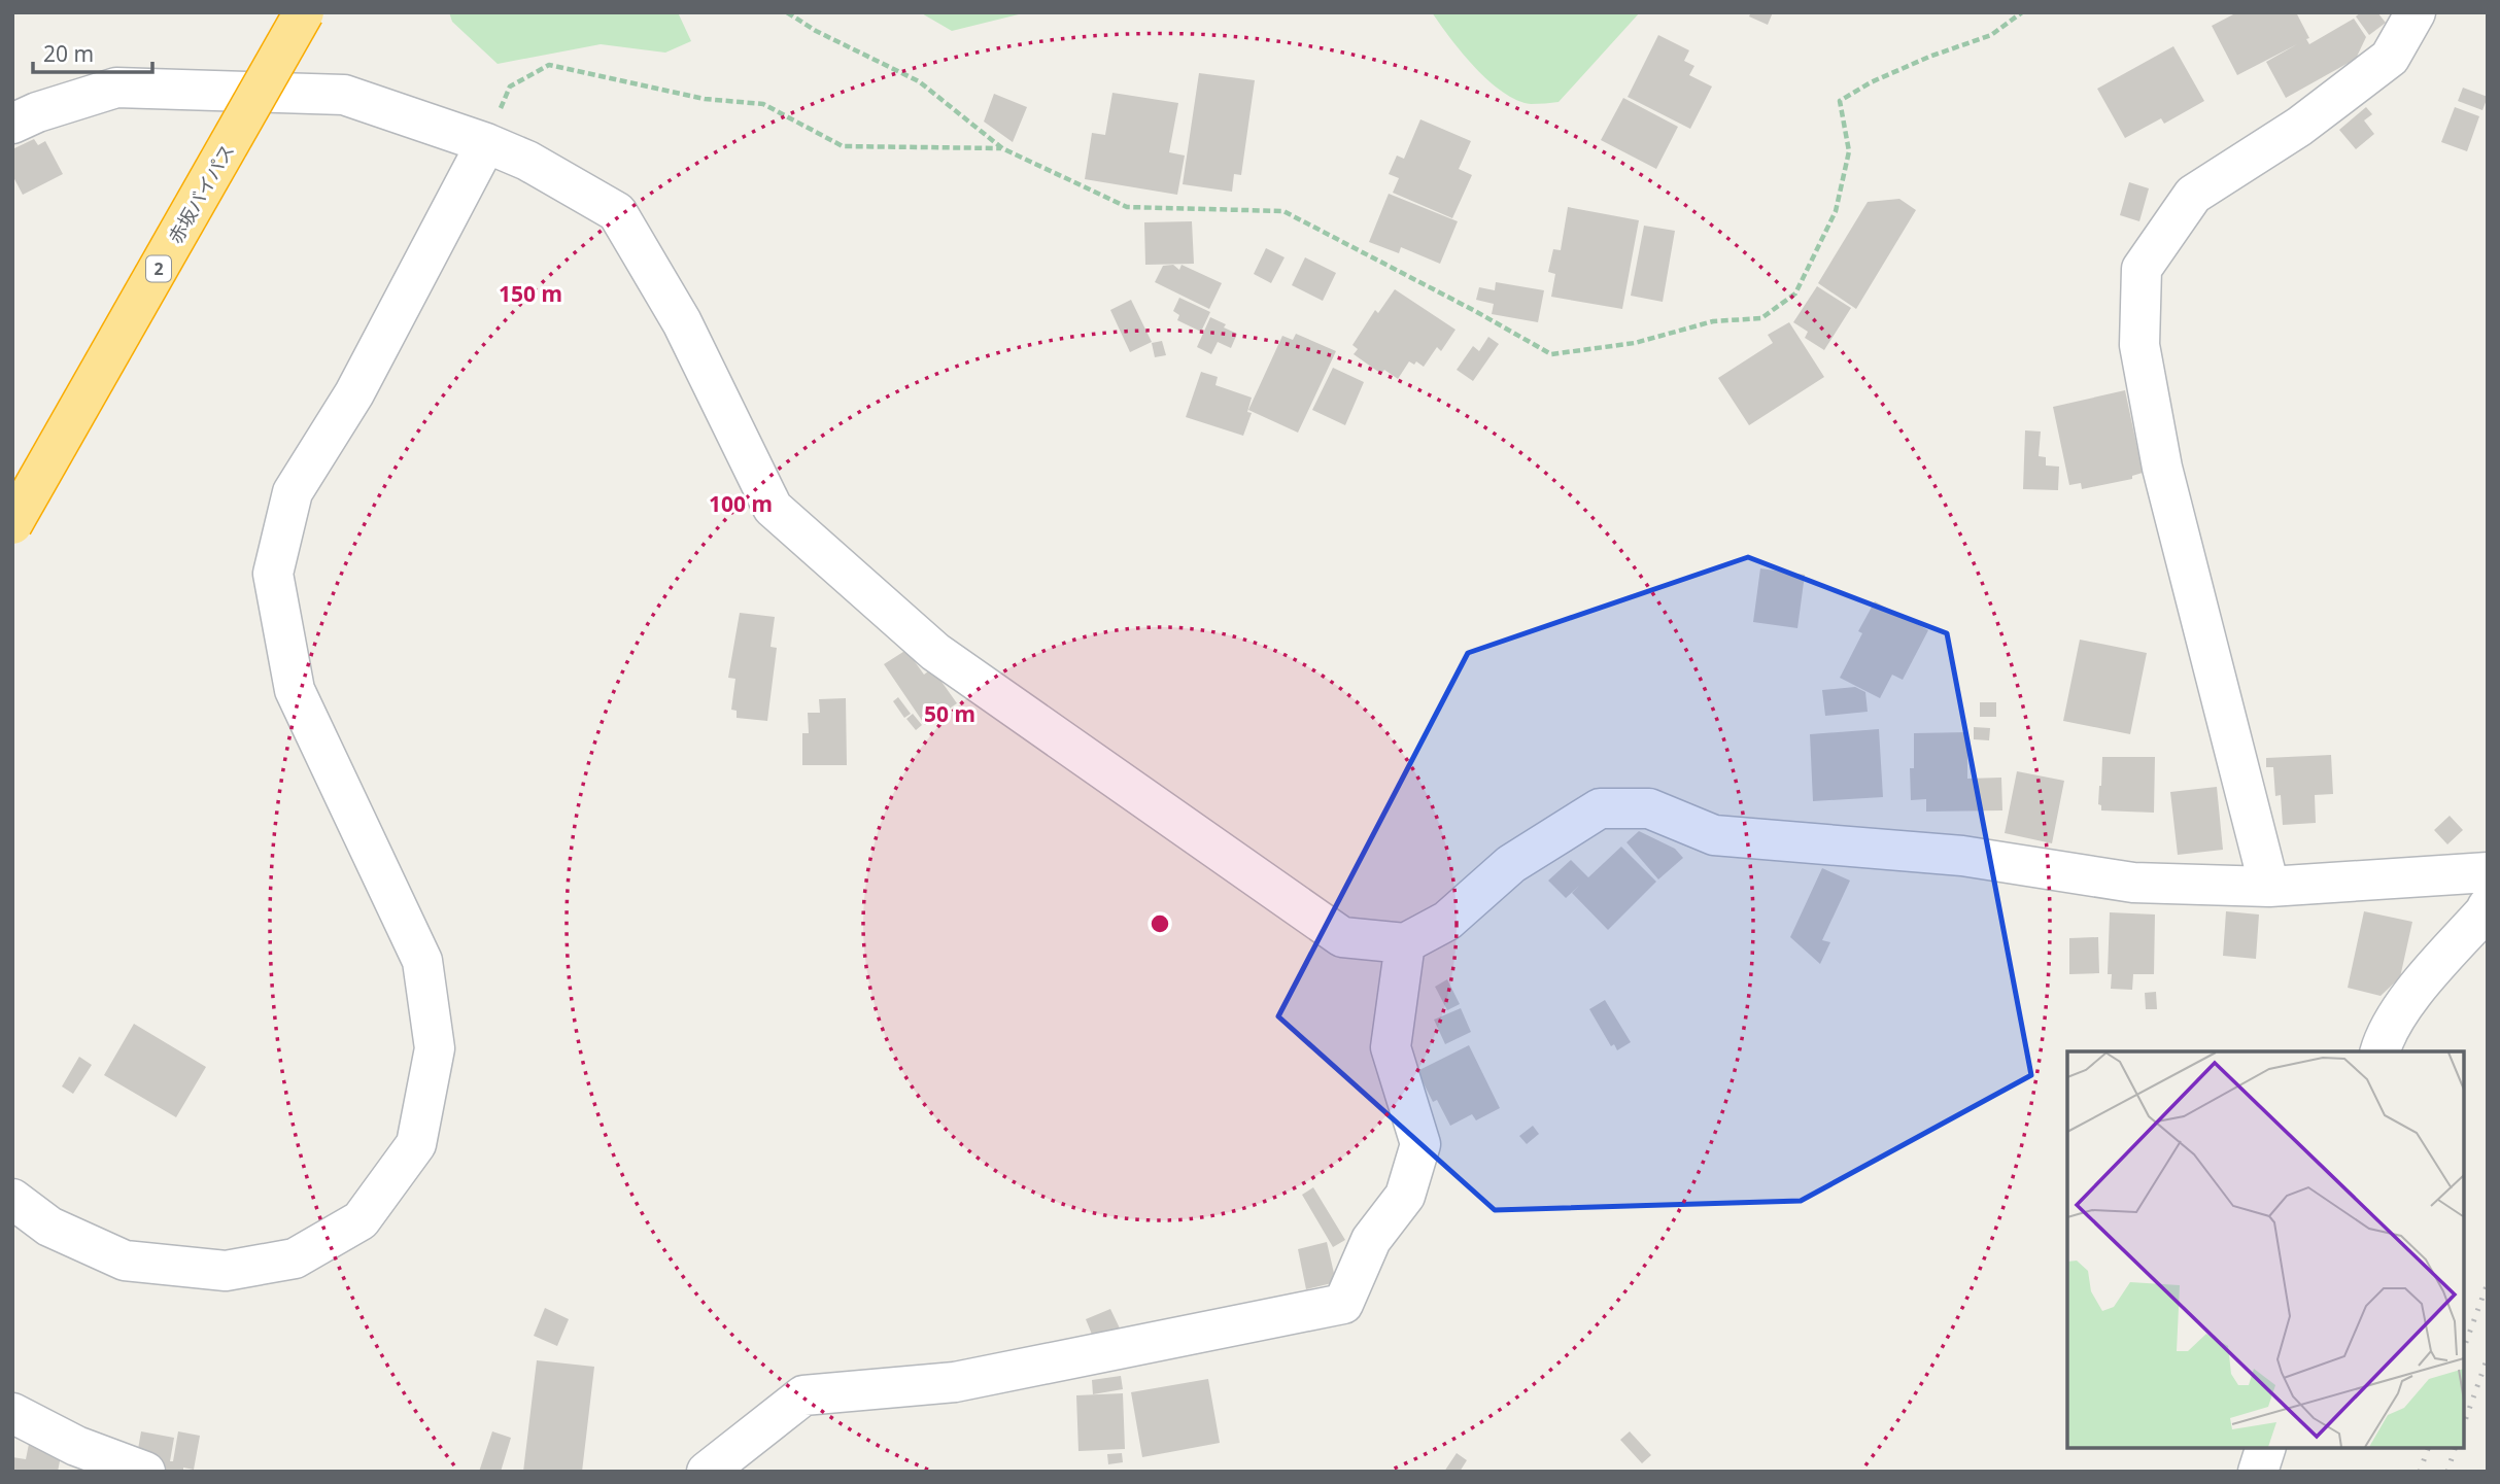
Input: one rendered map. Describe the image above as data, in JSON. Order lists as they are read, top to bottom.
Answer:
{
  "streets": {
    "highway": ["赤坂バイパス", "2"]
  },
  "scale_bar": "20 m",
  "rings": ["150 m", "100 m", "50 m"]
}
